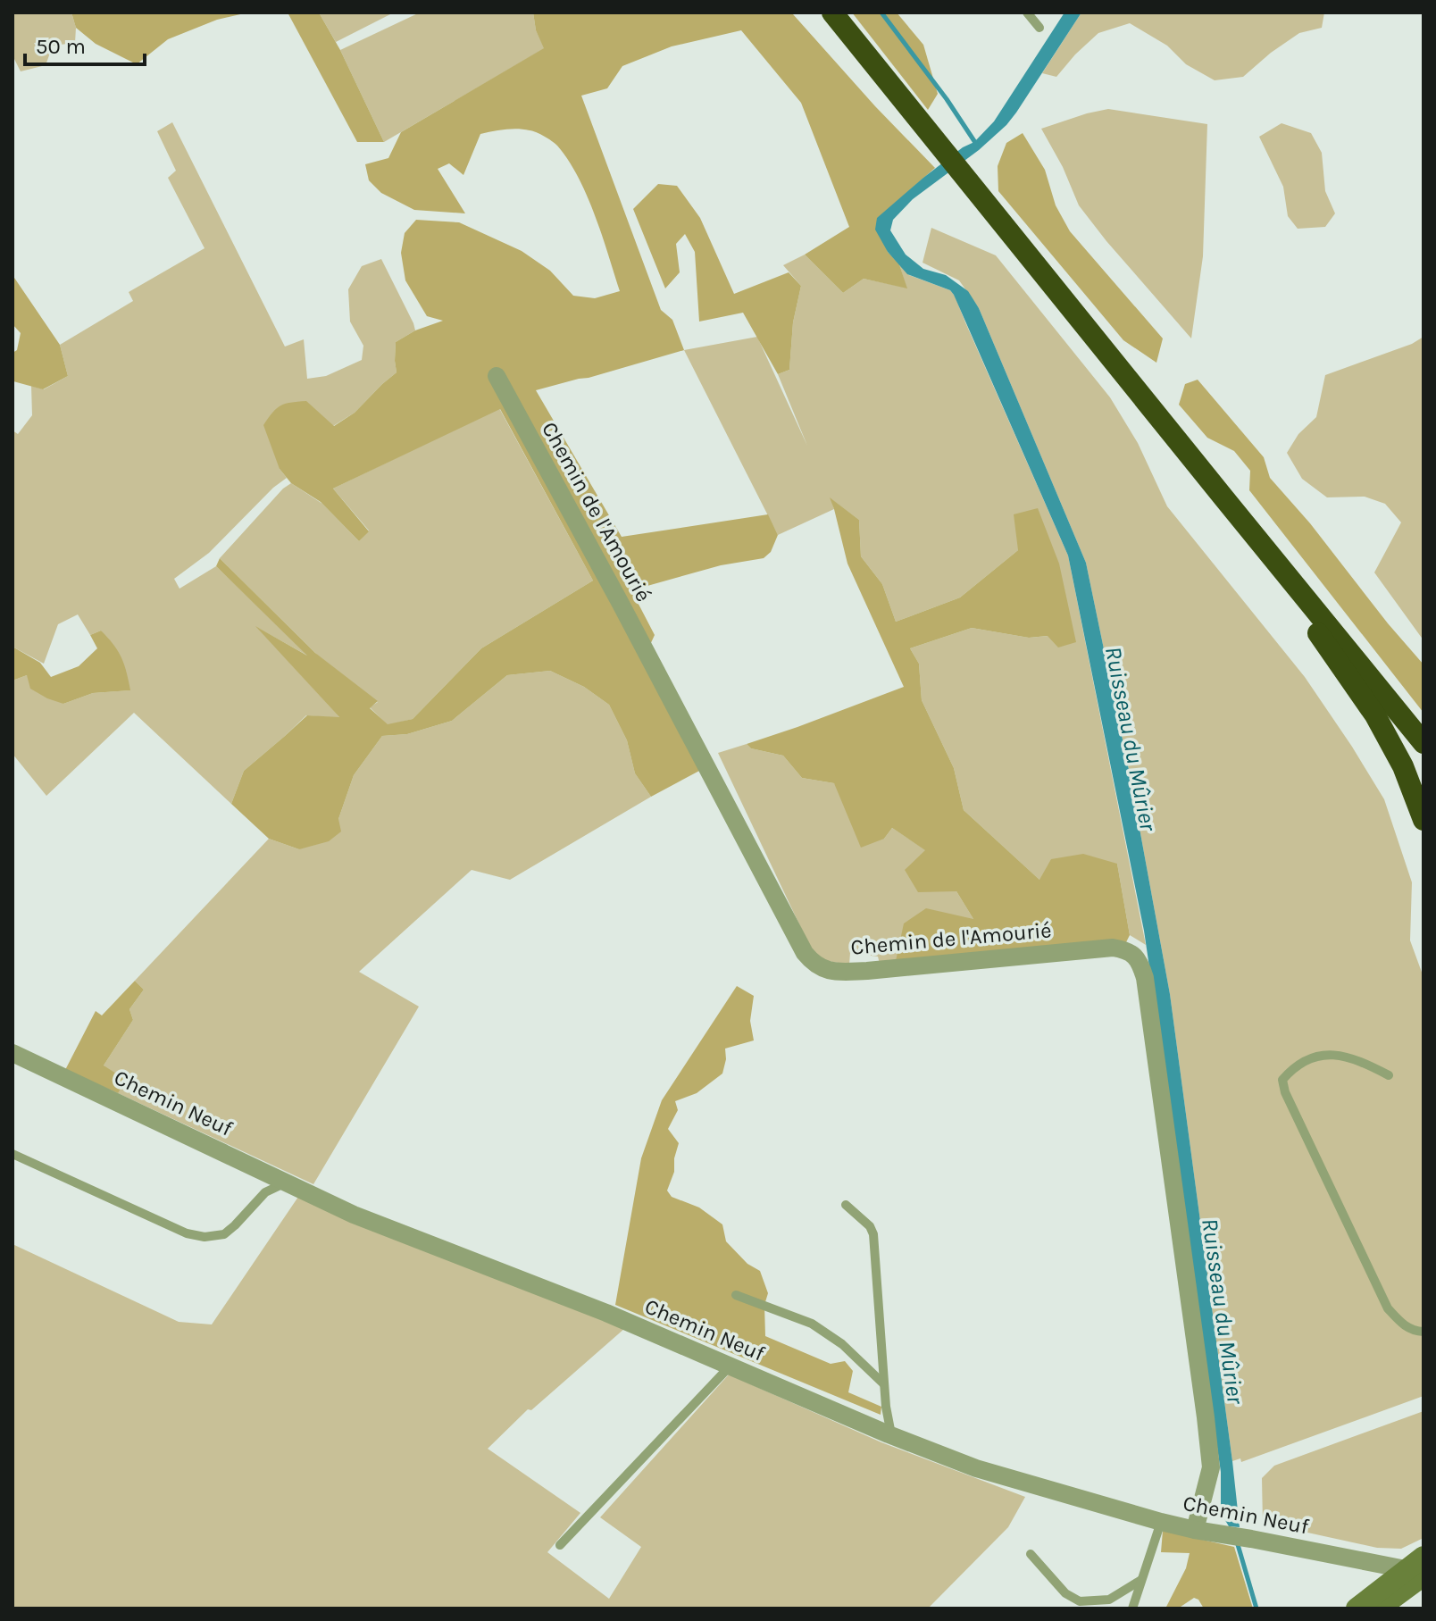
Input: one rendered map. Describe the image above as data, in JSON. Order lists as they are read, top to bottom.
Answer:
{
  "streets": {
    "street": ["Chemin de l'Amourié", "Chemin Neuf"]
  },
  "crossings": [
    ["Chemin de l'Amourié", "Chemin Neuf"]
  ],
  "water": ["Ruisseau du Mûrier"],
  "scale_bar": "50 m"
}
